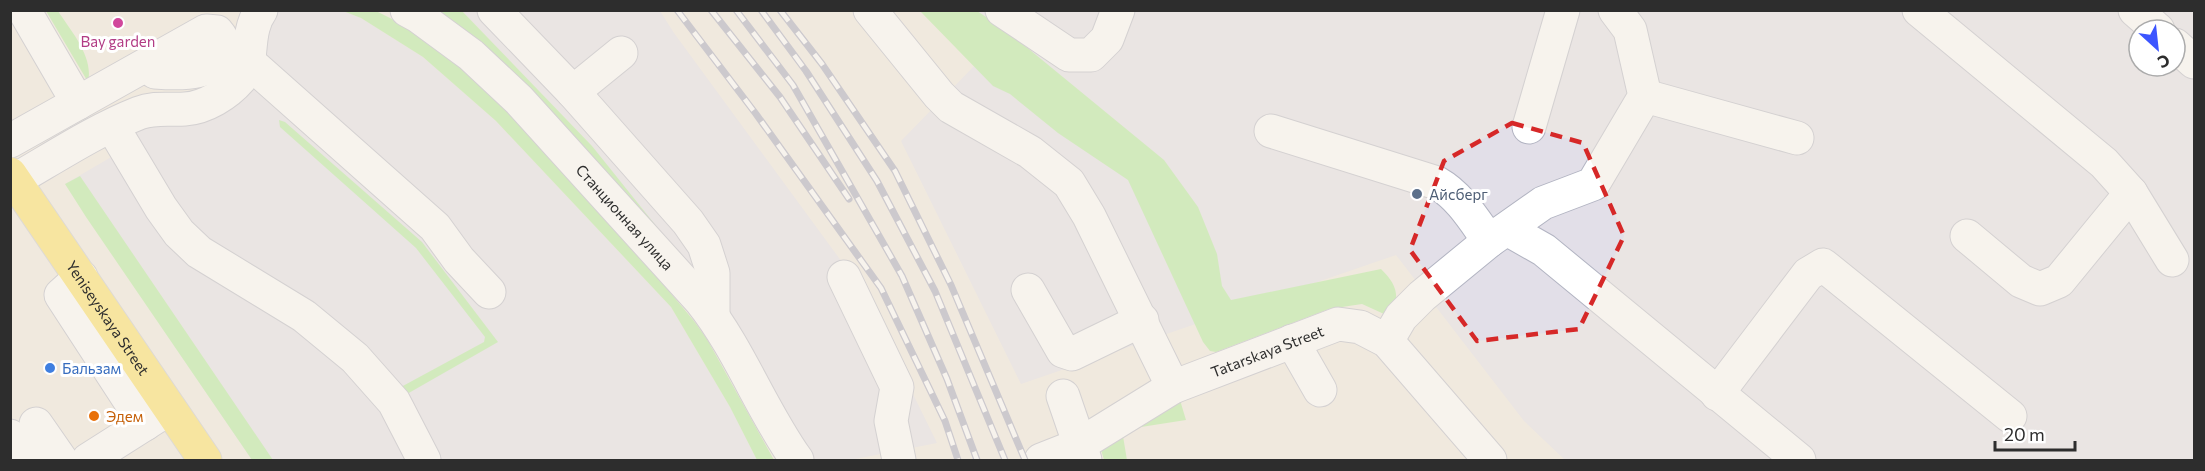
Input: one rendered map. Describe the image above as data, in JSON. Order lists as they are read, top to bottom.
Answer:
{
  "streets": {
    "main road": ["Yeniseyskaya Street"],
    "street": ["Станционная улица", "Tatarskaya Street"]
  },
  "places": [
    "Bay garden",
    "Айсберг",
    "Бальзам",
    "Эдем"
  ],
  "scale_bar": "20 m",
  "north": "bottom right"
}
